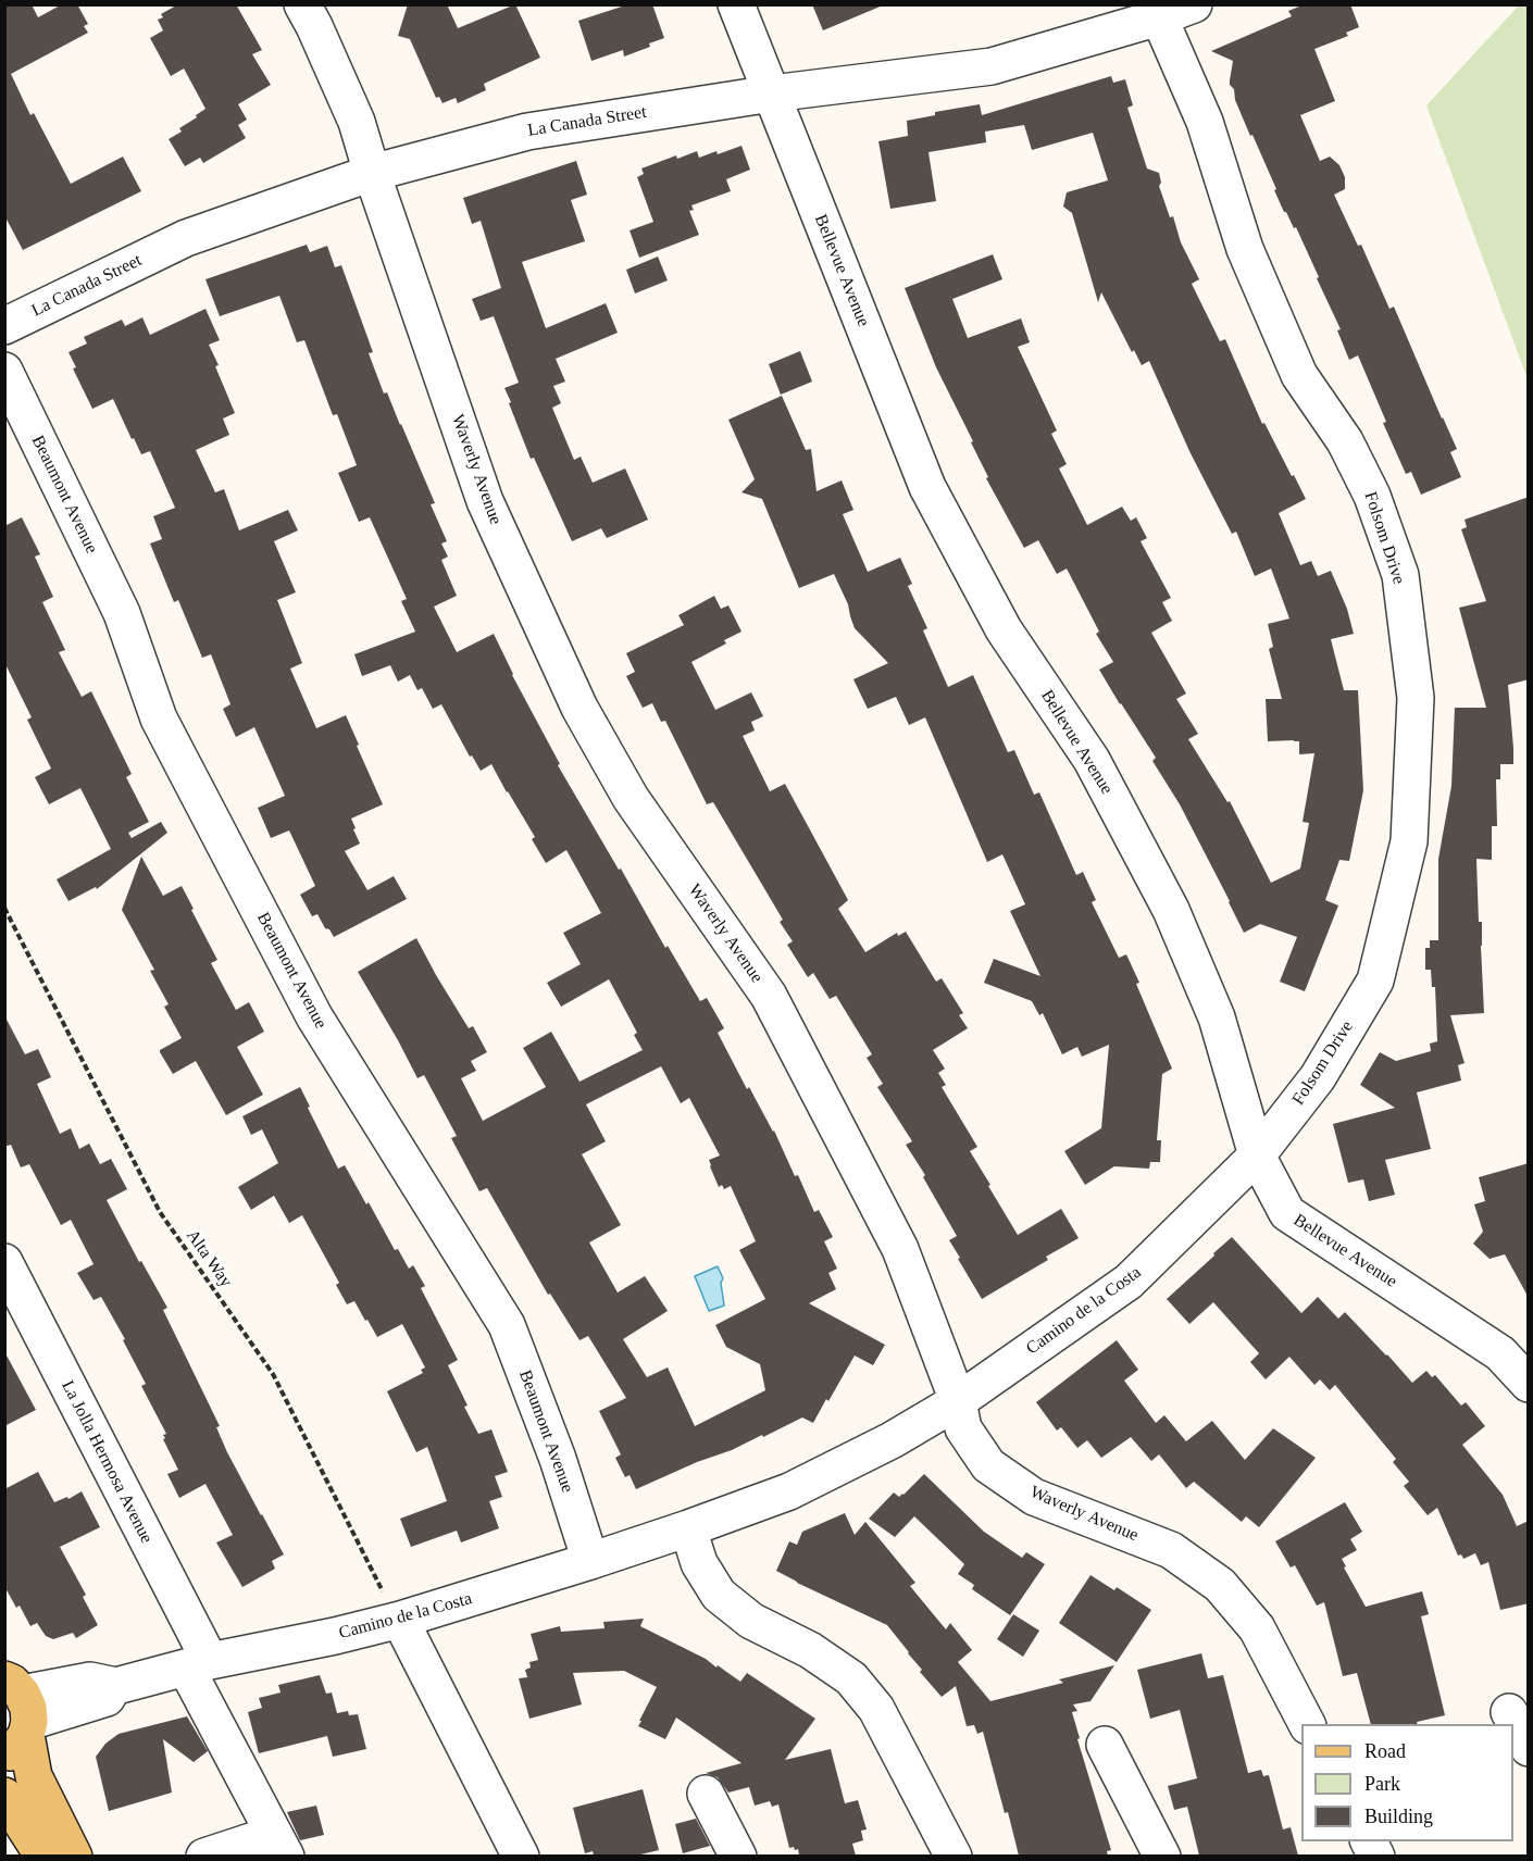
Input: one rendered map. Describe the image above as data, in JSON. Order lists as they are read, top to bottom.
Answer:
{
  "streets": {
    "street": [
      "La Canada Street",
      "Bellevue Avenue",
      "Waverly Avenue",
      "Beaumont Avenue",
      "Folsom Drive",
      "Camino de la Costa",
      "La Jolla Hermosa Avenue"
    ],
    "path": ["Alta Way"]
  },
  "crossings": [
    ["La Canada Street", "Bellevue Avenue"],
    ["La Canada Street", "Waverly Avenue"],
    ["La Canada Street", "Folsom Drive"],
    ["Bellevue Avenue", "Folsom Drive"],
    ["Bellevue Avenue", "Camino de la Costa"],
    ["Waverly Avenue", "Camino de la Costa"],
    ["Beaumont Avenue", "Camino de la Costa"],
    ["Folsom Drive", "Camino de la Costa"],
    ["Alta Way", "Camino de la Costa"],
    ["Camino de la Costa", "La Jolla Hermosa Avenue"]
  ],
  "legend": ["Road", "Park", "Building"]
}
